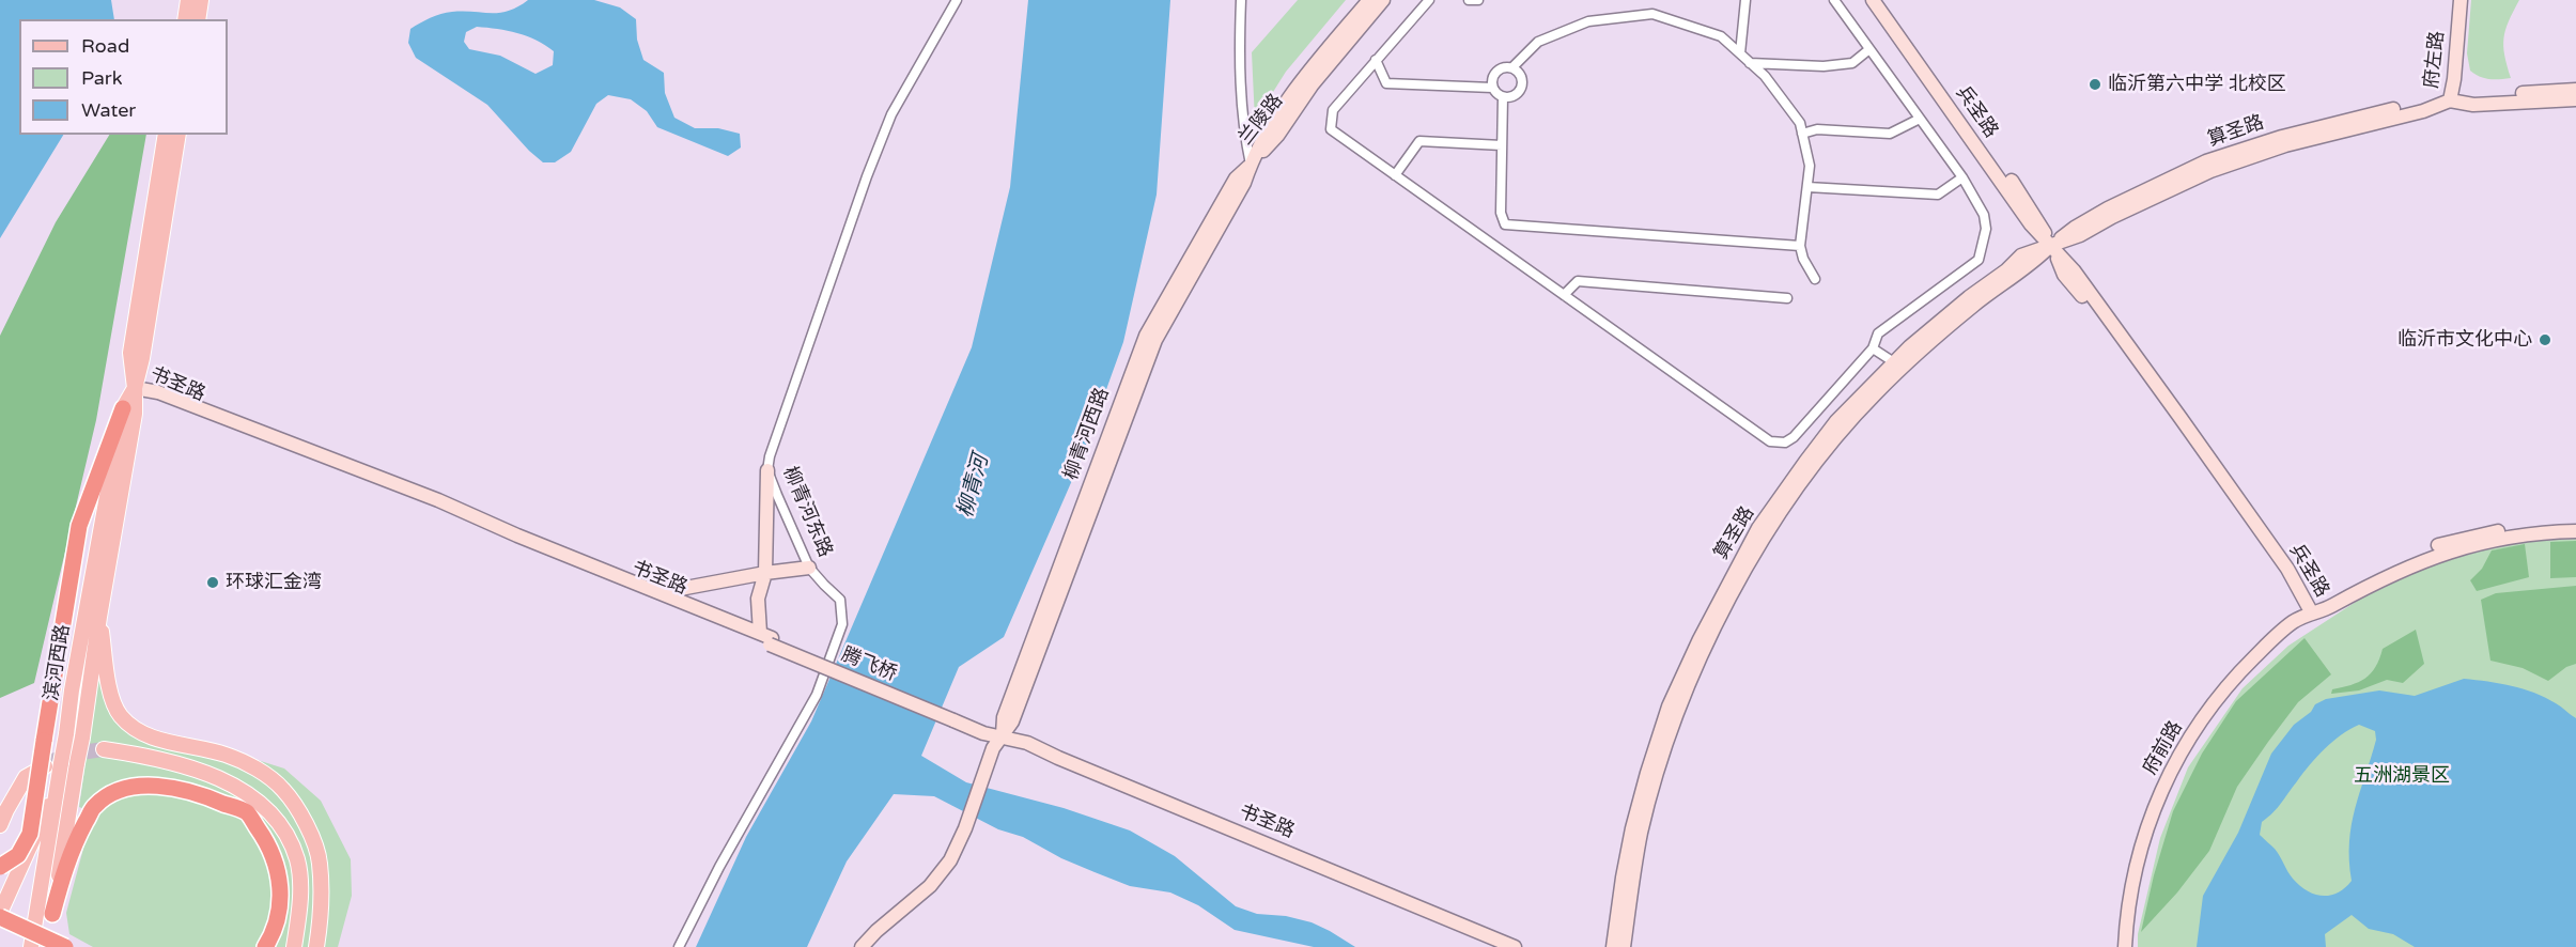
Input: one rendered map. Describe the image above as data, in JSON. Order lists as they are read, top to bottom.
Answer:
{
  "streets": {
    "main road": [
      "府左路",
      "兵圣路",
      "兰陵路",
      "算圣路",
      "书圣路",
      "柳青河西路",
      "滨河西路",
      "腾飞桥",
      "府前路"
    ],
    "street": ["柳青河东路"]
  },
  "crossings": [
    ["府左路", "算圣路"],
    ["兵圣路", "算圣路"],
    ["兵圣路", "府前路"],
    ["兰陵路", "柳青河西路"],
    ["书圣路", "柳青河西路"],
    ["书圣路", "滨河西路"],
    ["书圣路", "腾飞桥"]
  ],
  "water": ["柳青河"],
  "parks": ["五洲湖景区"],
  "places": ["临沂第六中学 北校区", "临沂市文化中心", "环球汇金湾"],
  "legend": ["Road", "Park", "Water"]
}
